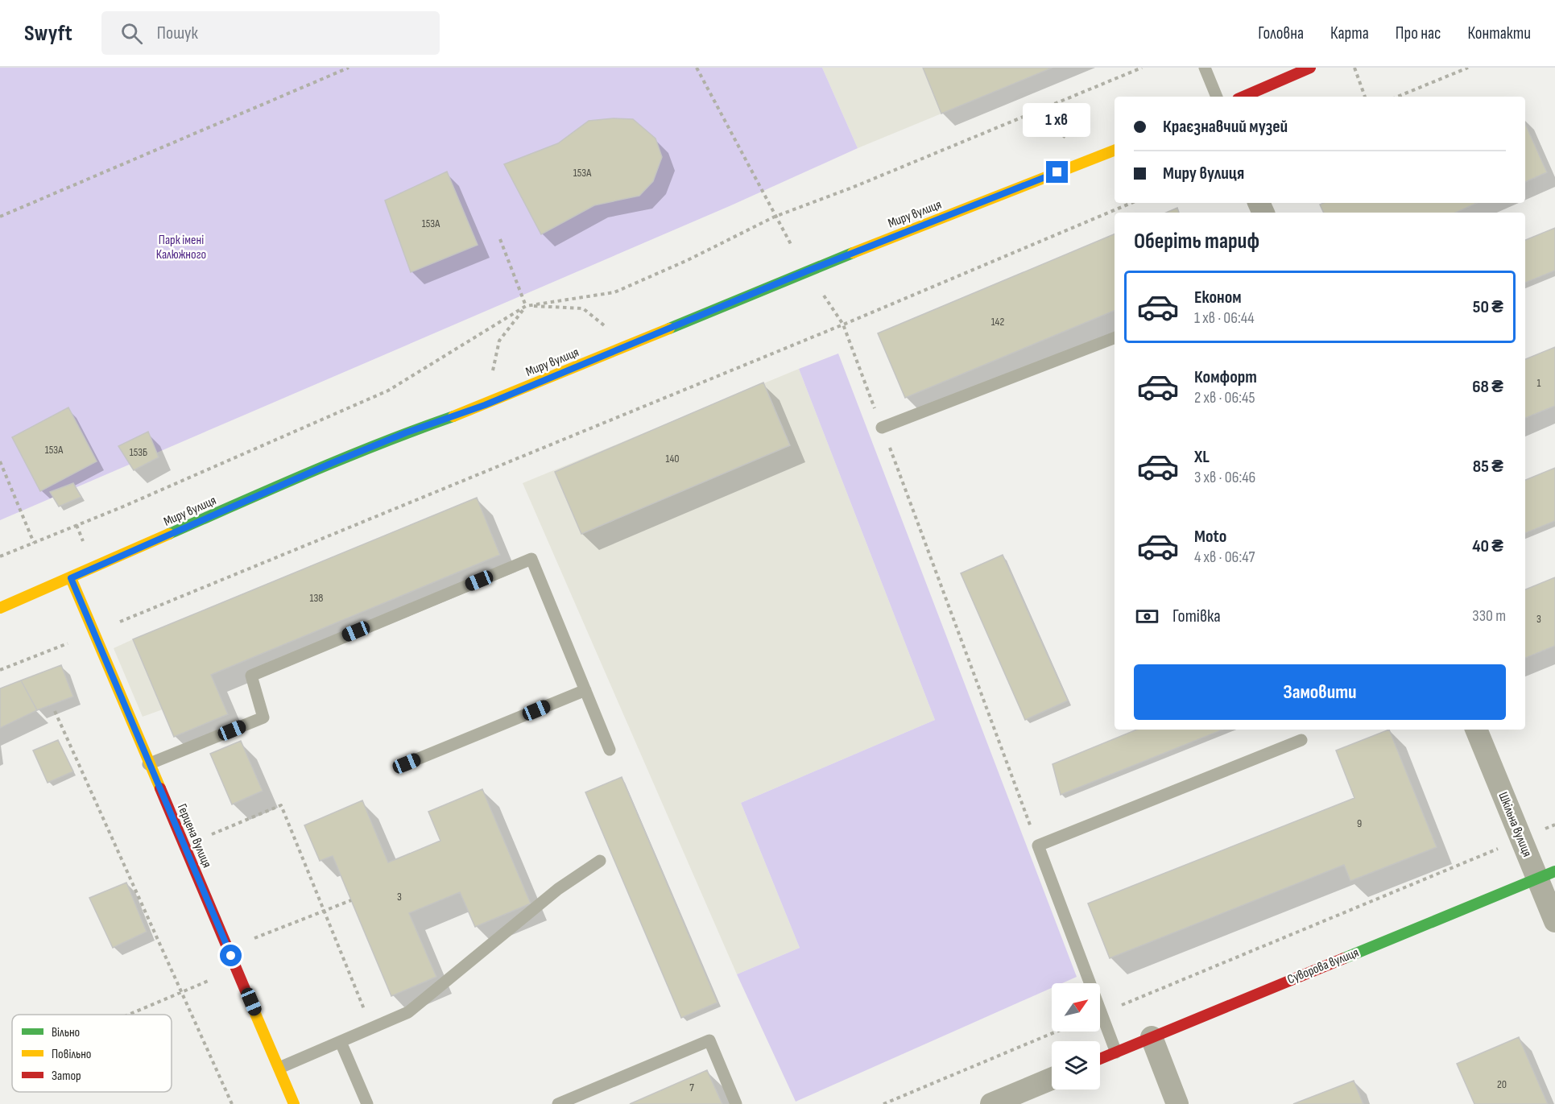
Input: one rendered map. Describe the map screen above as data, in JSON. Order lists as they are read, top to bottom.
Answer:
{
  "streets": {
    "street": [
      "Миру вулиця",
      "Шкільна вулиця",
      "Герцена вулиця",
      "Суворова вулиця"
    ]
  },
  "crossings": [
    ["Миру вулиця", "Герцена вулиця"],
    ["Шкільна вулиця", "Суворова вулиця"]
  ],
  "parks": ["Парк імені Калюжного"],
  "house_numbers": [
    "153А",
    "153А",
    "142",
    "1",
    "153А",
    "153Б",
    "140",
    "138",
    "3",
    "9",
    "3",
    "20",
    "7"
  ],
  "legend": ["Вільно", "Повільно", "Затор"],
  "north": "top right",
  "page": {
    "header": "Swyft",
    "search": "Пошук",
    "nav": [
      "Головна",
      "Карта",
      "Про нас",
      "Контакти"
    ],
    "banner": ["Краєзнавчий музей", "Миру вулиця"],
    "bubble": "1 хв",
    "heading": "Оберіть тариф",
    "list": [
      {
        "name": "Економ",
        "note": "1 хв · 06:44",
        "value": "50 ₴"
      },
      {
        "name": "Комфорт",
        "note": "2 хв · 06:45",
        "value": "68 ₴"
      },
      {
        "name": "XL",
        "note": "3 хв · 06:46",
        "value": "85 ₴"
      },
      {
        "name": "Moto",
        "note": "4 хв · 06:47",
        "value": "40 ₴"
      }
    ],
    "pay": ["Готівка", "330 m"],
    "buttons": "Замовити"
  }
}
